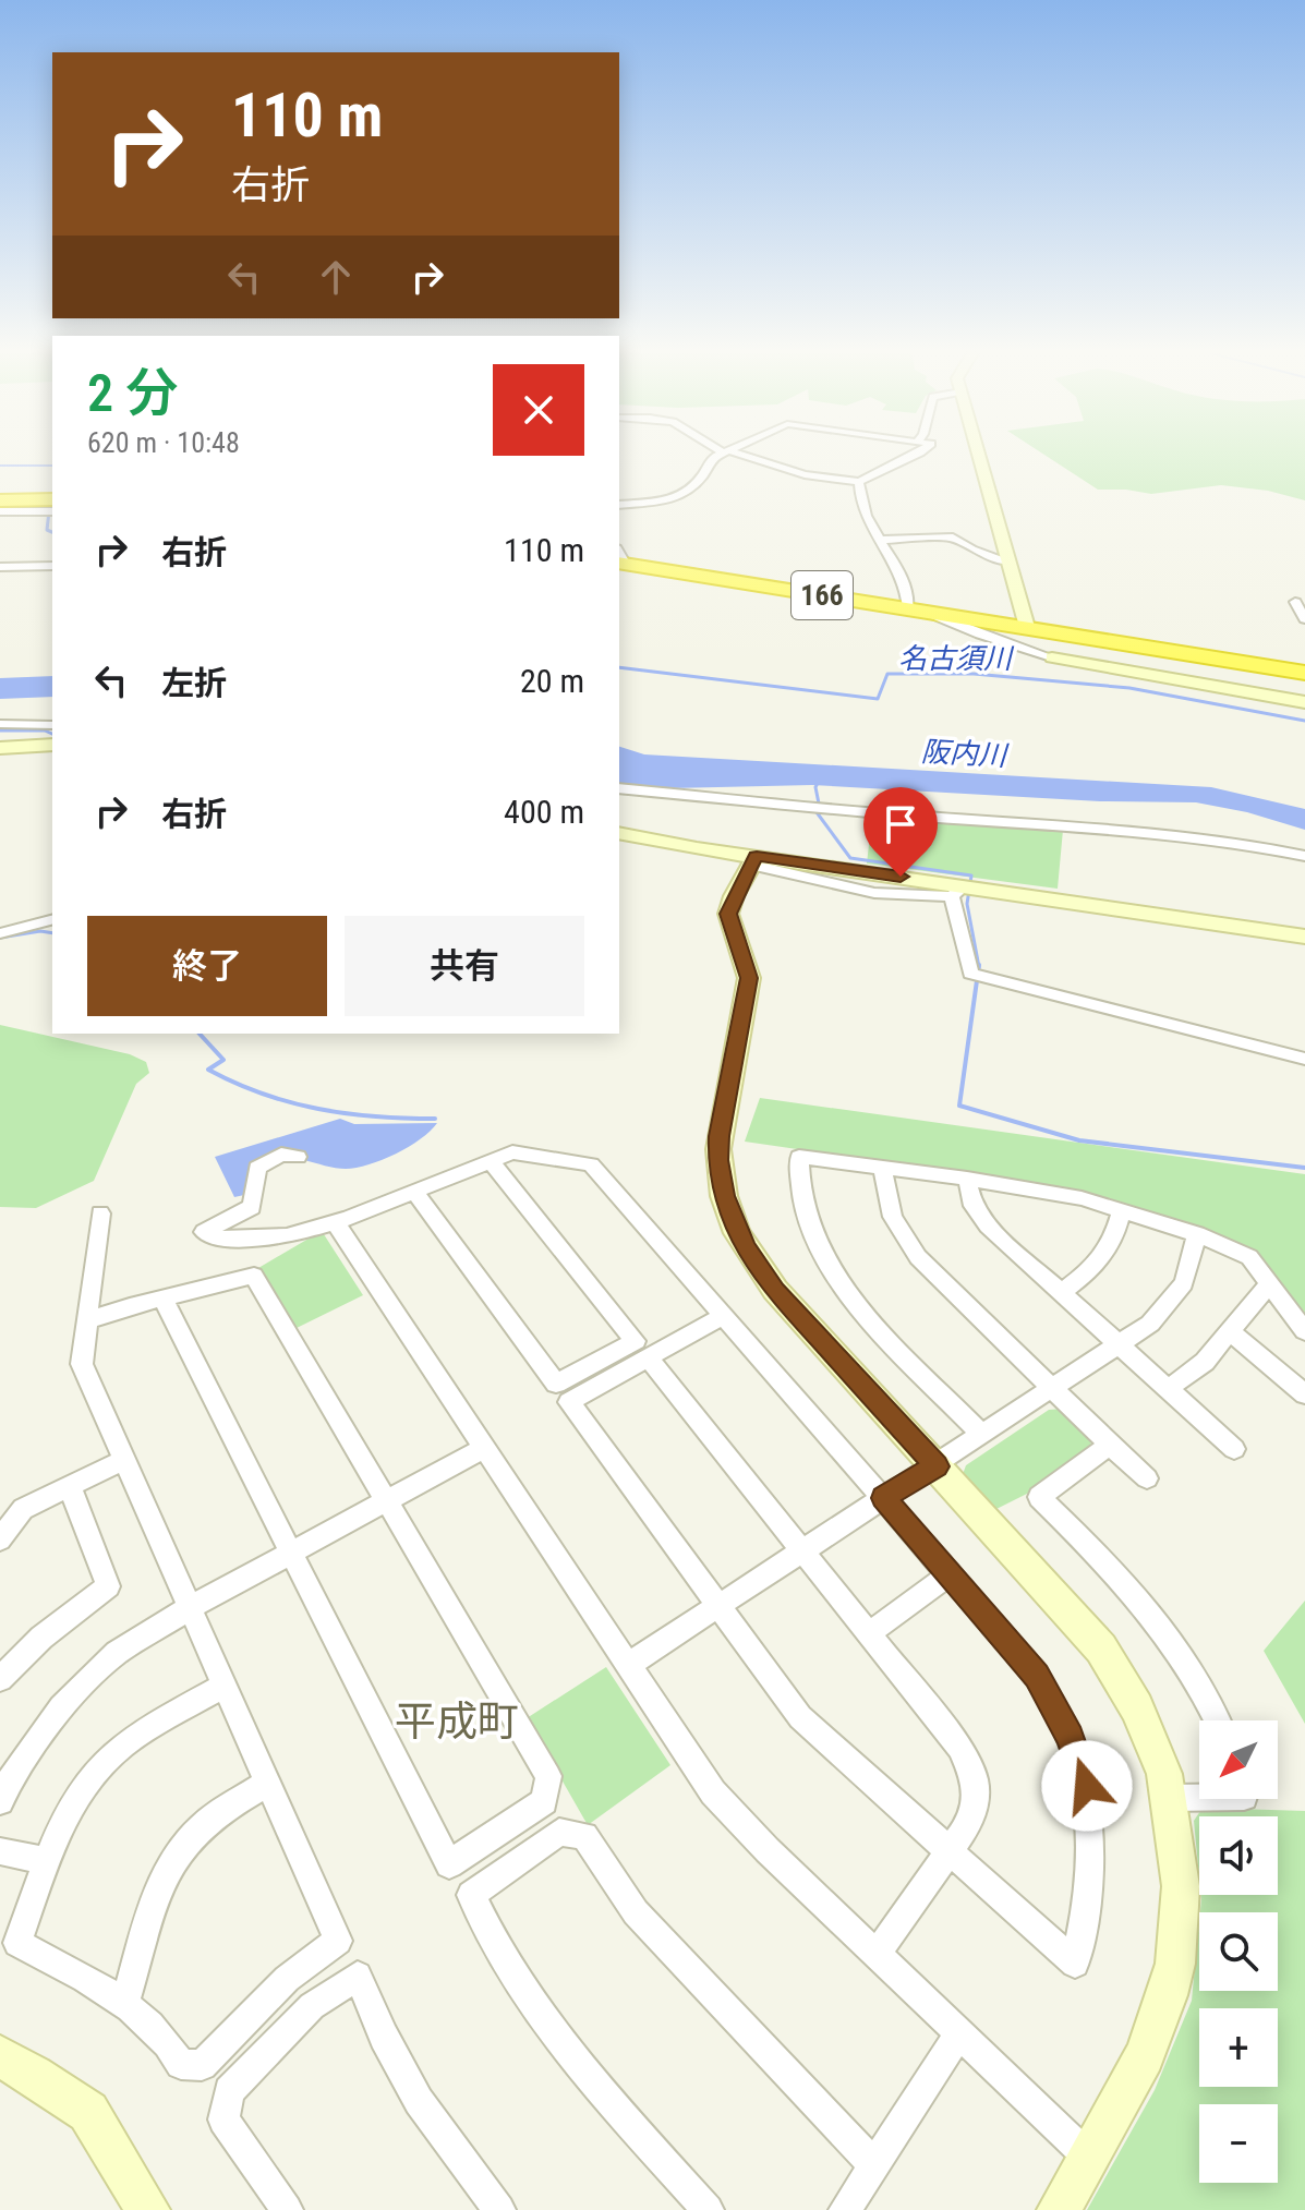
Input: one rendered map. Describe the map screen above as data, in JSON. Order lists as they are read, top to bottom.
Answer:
{
  "streets": {
    "highway": ["166"]
  },
  "districts": ["平成町"],
  "water": ["名古須川", "阪内川"],
  "north": "bottom left",
  "page": {
    "turn": ["110 m", "右折"],
    "heading": ["2 分", "620 m · 10:48"],
    "list": [
      {
        "name": "右折",
        "value": "110 m"
      },
      {
        "name": "左折",
        "value": "20 m"
      },
      {
        "name": "右折",
        "value": "400 m"
      }
    ],
    "buttons": ["終了", "共有"],
    "map_buttons": ["+", "−"]
  }
}
